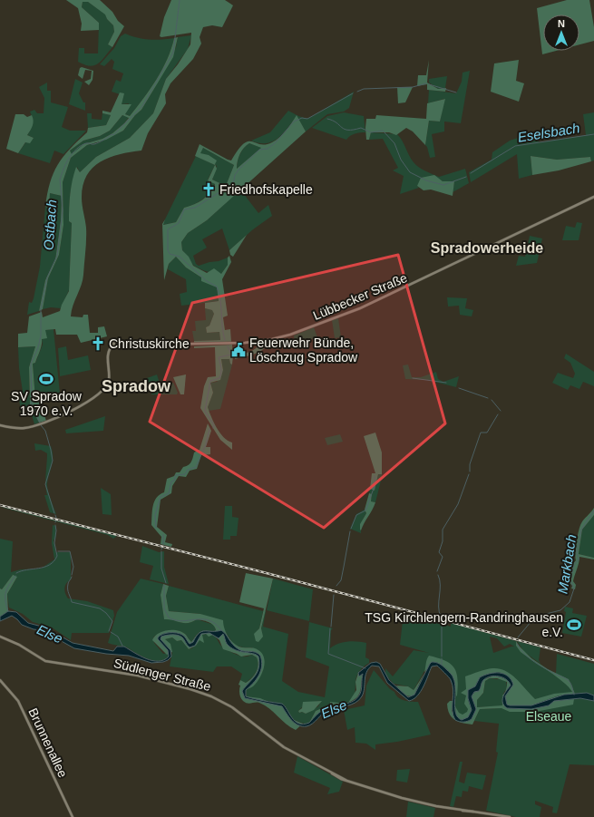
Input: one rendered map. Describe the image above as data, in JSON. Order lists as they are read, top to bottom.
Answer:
{
  "streets": {
    "main road": ["Lübbecker Straße", "Südlenger Straße", "Brunnenallee"]
  },
  "districts": ["Spradowerheide", "Spradow"],
  "water": [
    "Eselsbach",
    "Ostbach",
    "Markbach",
    "Else"
  ],
  "parks": ["Elseaue"],
  "places": {
    "church": ["Friedhofskapelle", "Christuskirche"],
    "public building": ["Feuerwehr Bünde, Löschzug Spradow"],
    "sports": ["SV Spradow 1970 e.V.", "TSG Kirchlengern-Randringhausen e.V."]
  },
  "north": "top"
}
